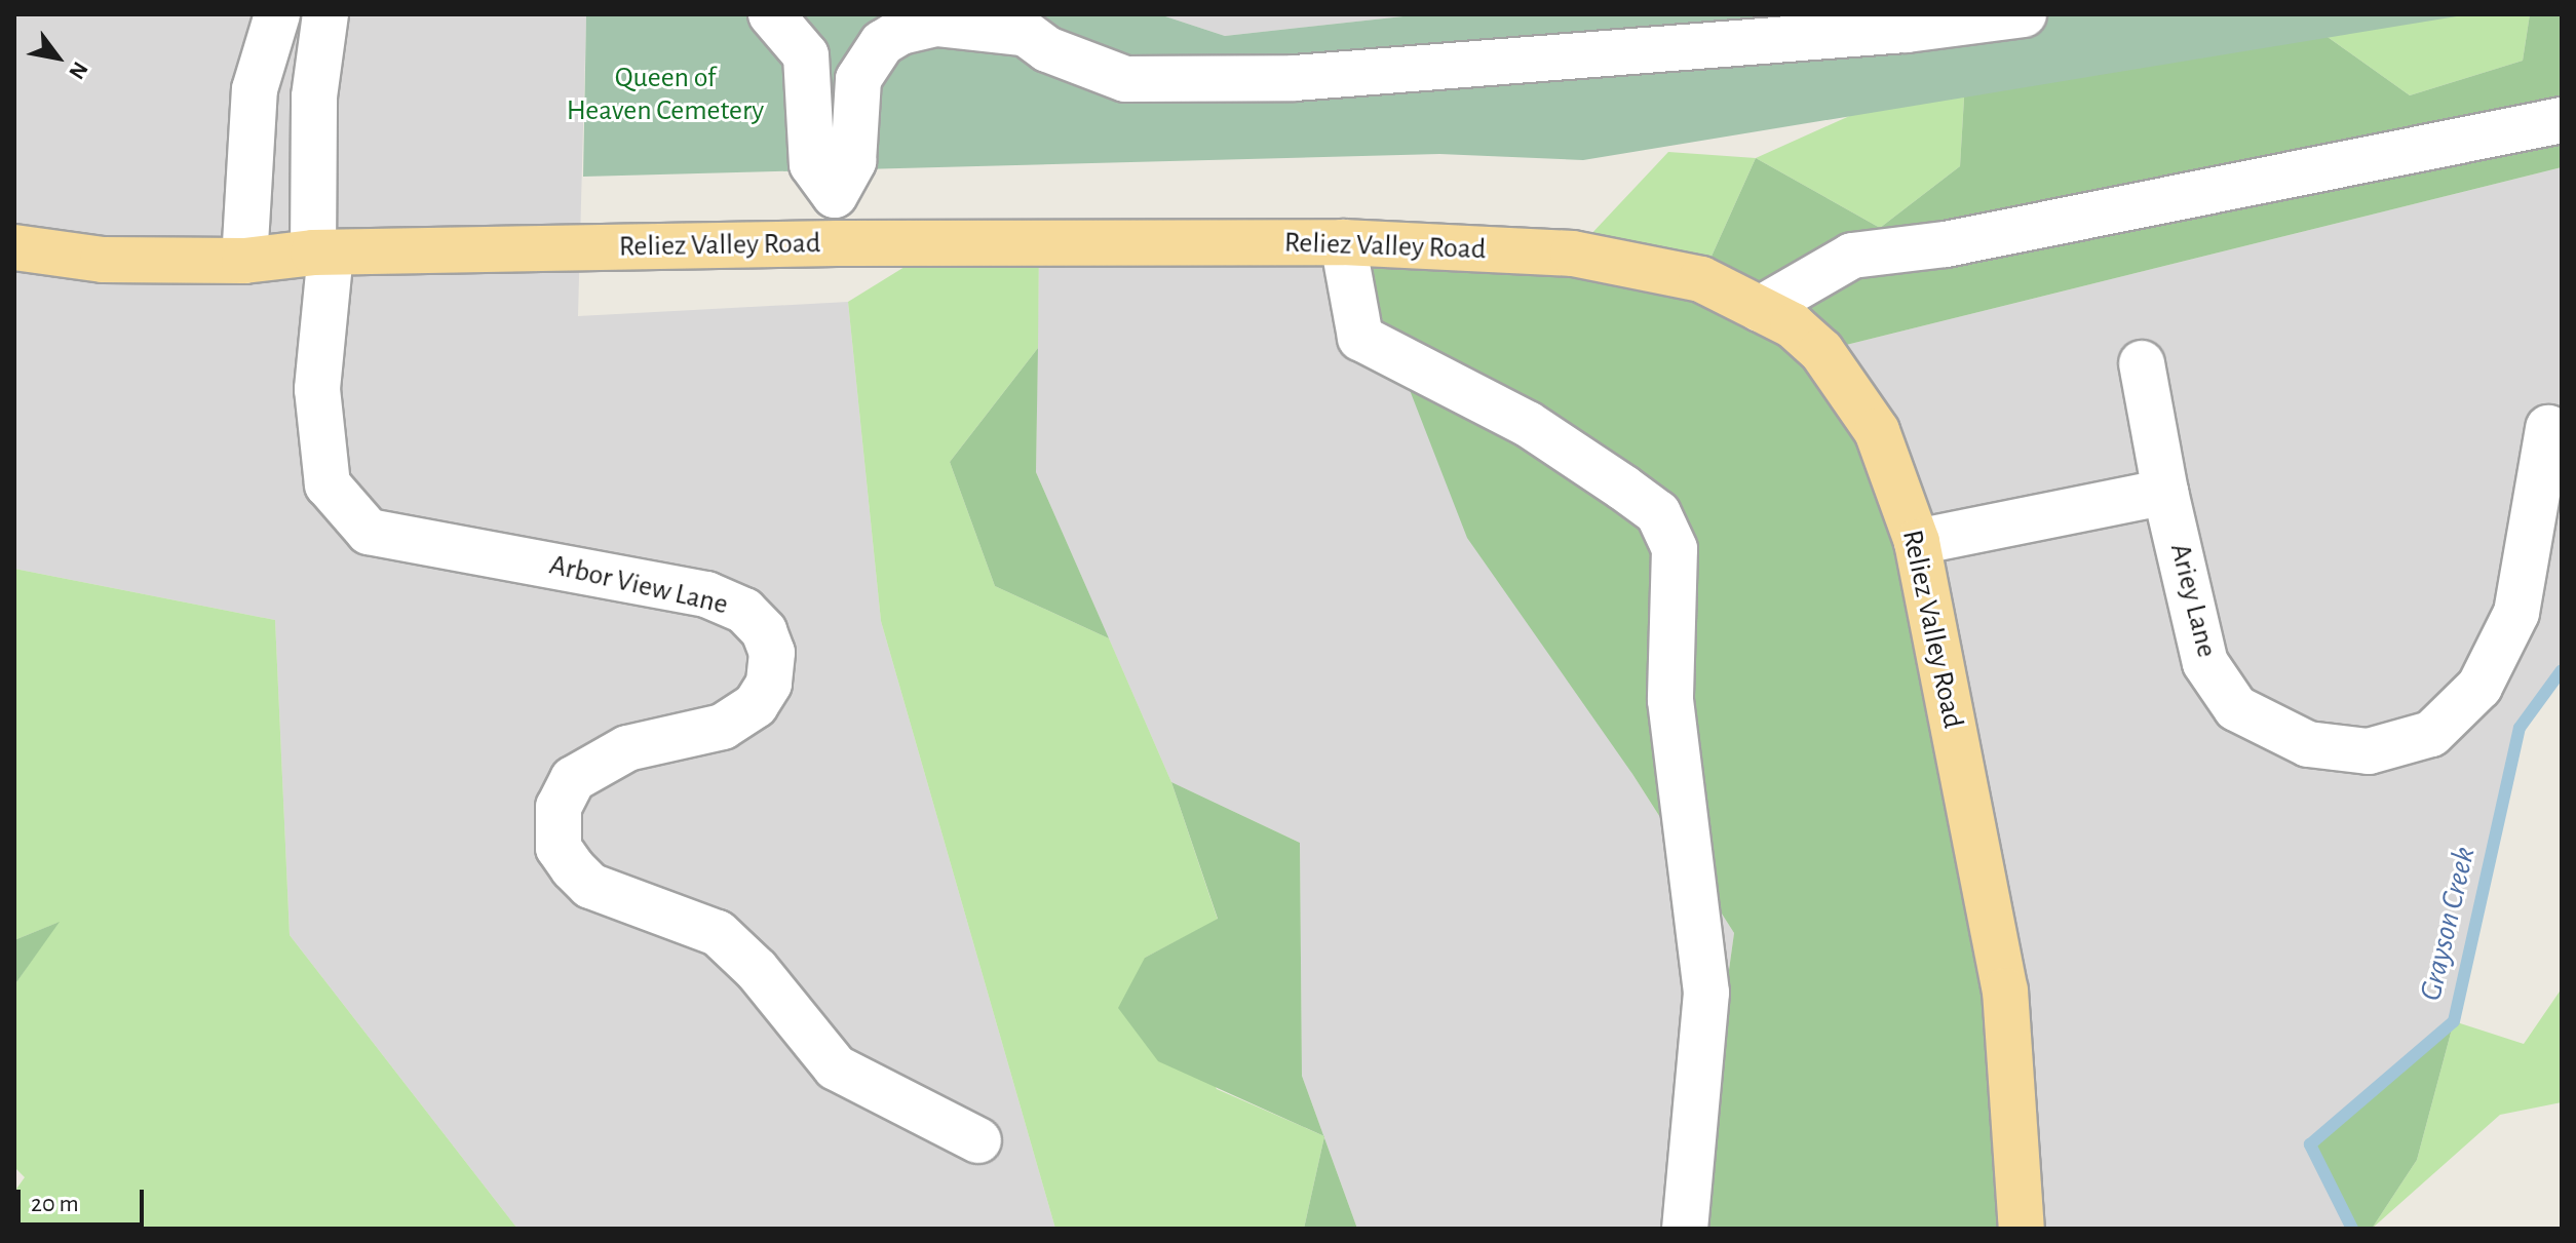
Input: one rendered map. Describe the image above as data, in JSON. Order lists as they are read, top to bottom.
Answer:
{
  "streets": {
    "main road": ["Reliez Valley Road"],
    "street": ["Arbor View Lane", "Ariey Lane"]
  },
  "crossings": [
    ["Reliez Valley Road", "Arbor View Lane"]
  ],
  "water": ["Grayson Creek"],
  "parks": ["Queen of Heaven Cemetery"],
  "scale_bar": "20 m",
  "north": "bottom right"
}
